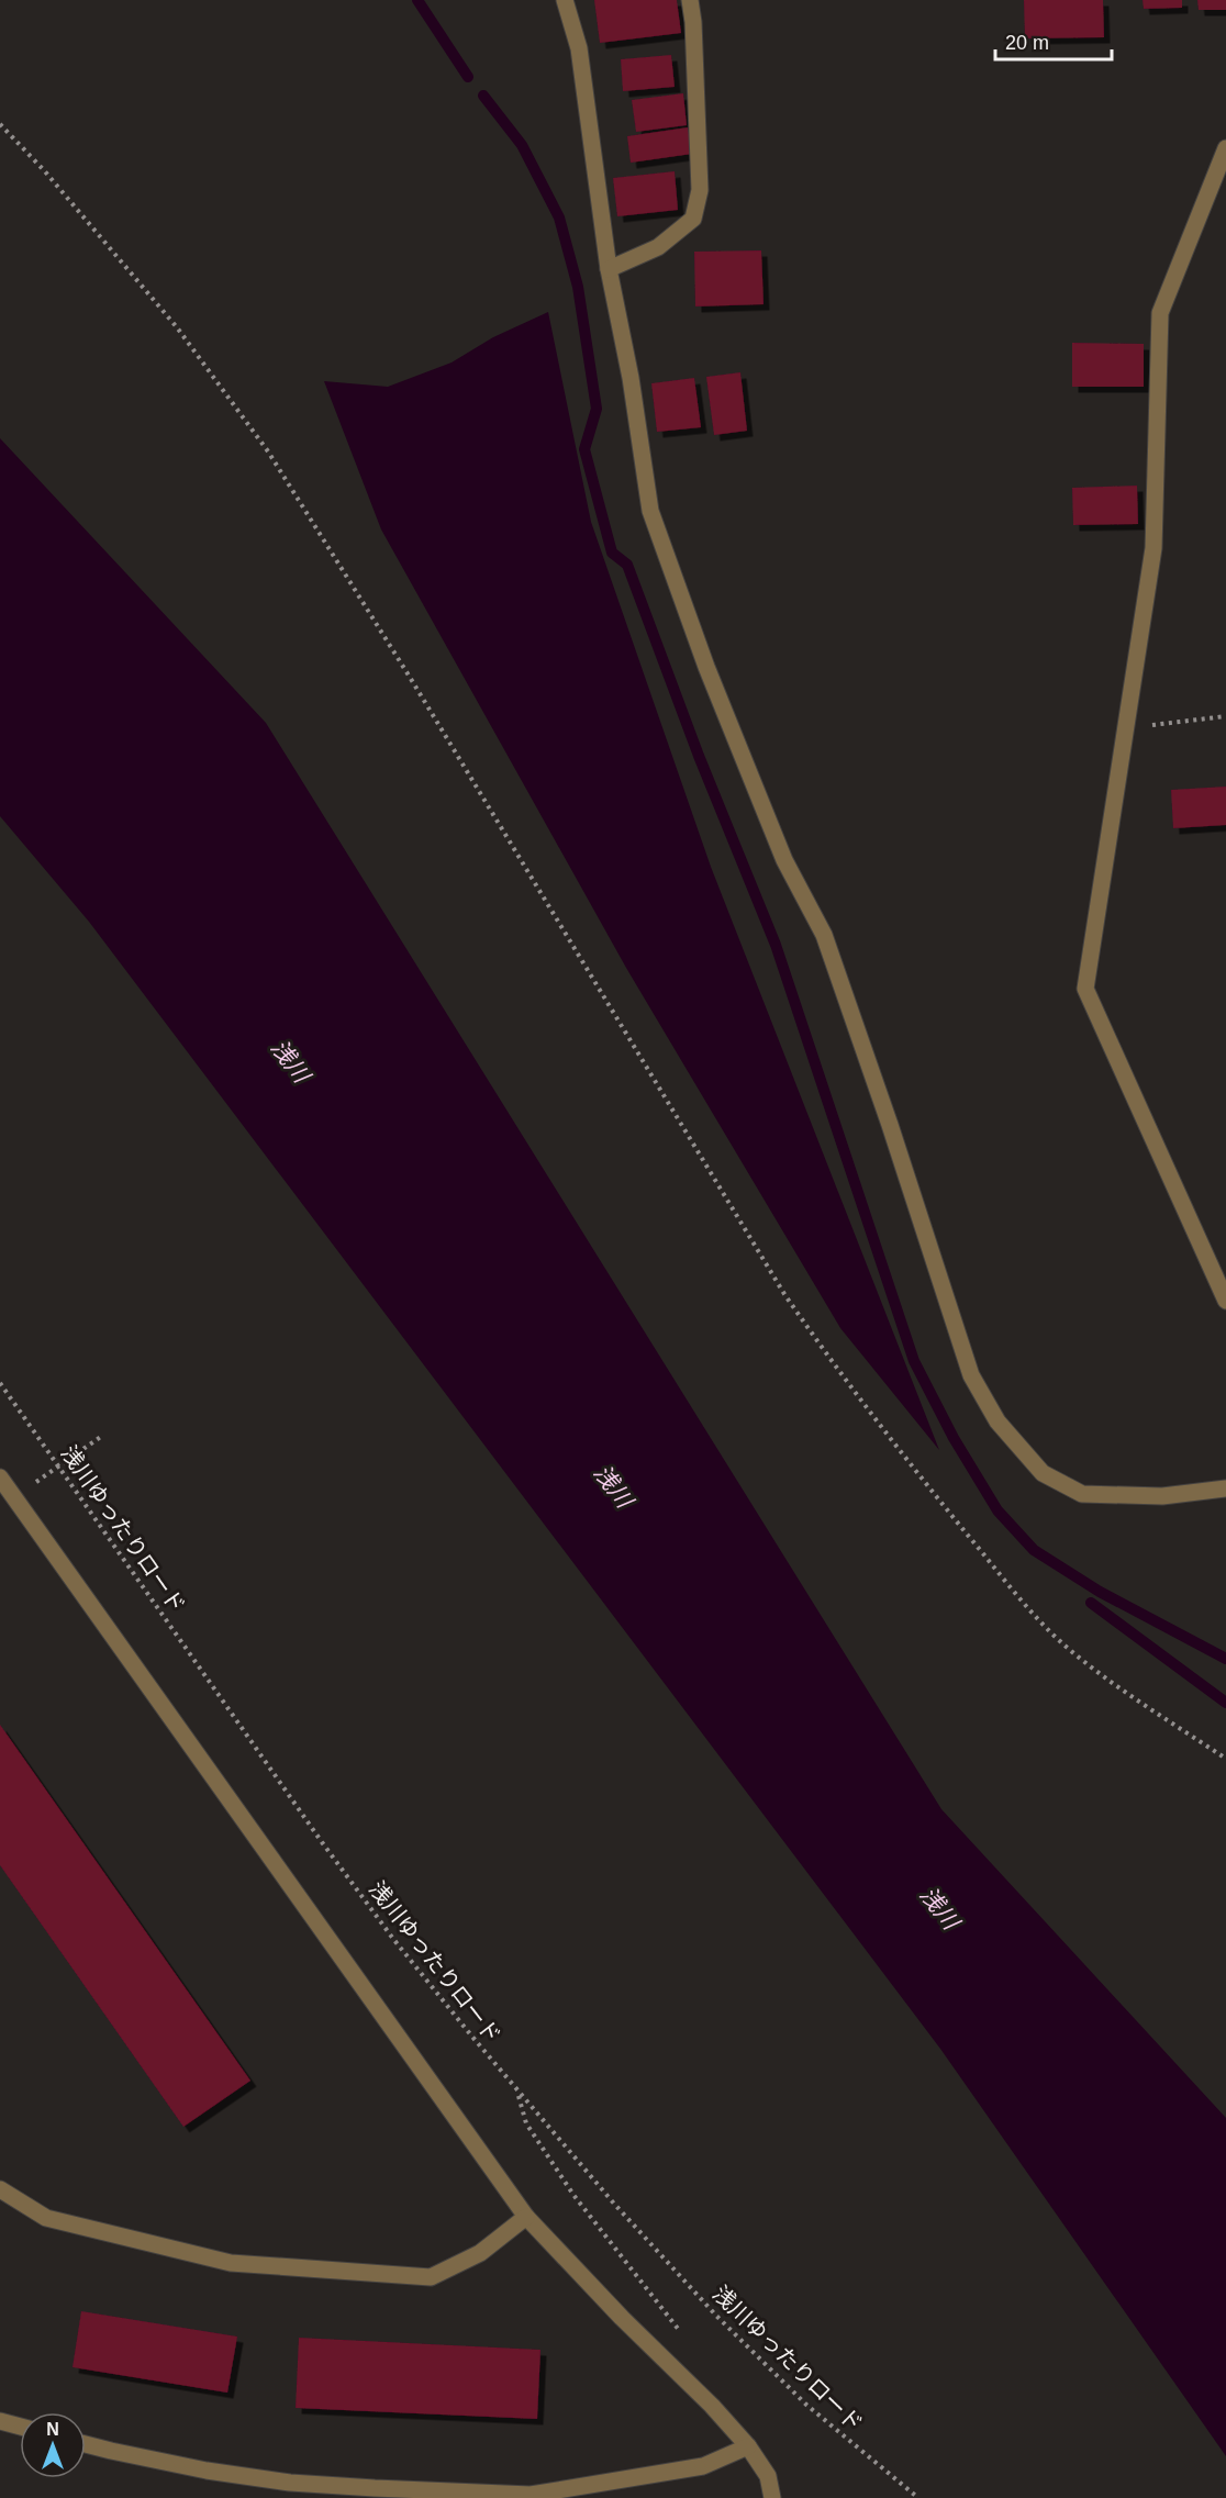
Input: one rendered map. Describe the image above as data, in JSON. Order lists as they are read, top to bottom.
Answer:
{
  "streets": {
    "path": ["浅川ゆったりロード"]
  },
  "water": ["浅川"],
  "scale_bar": "20 m",
  "north": "top"
}
